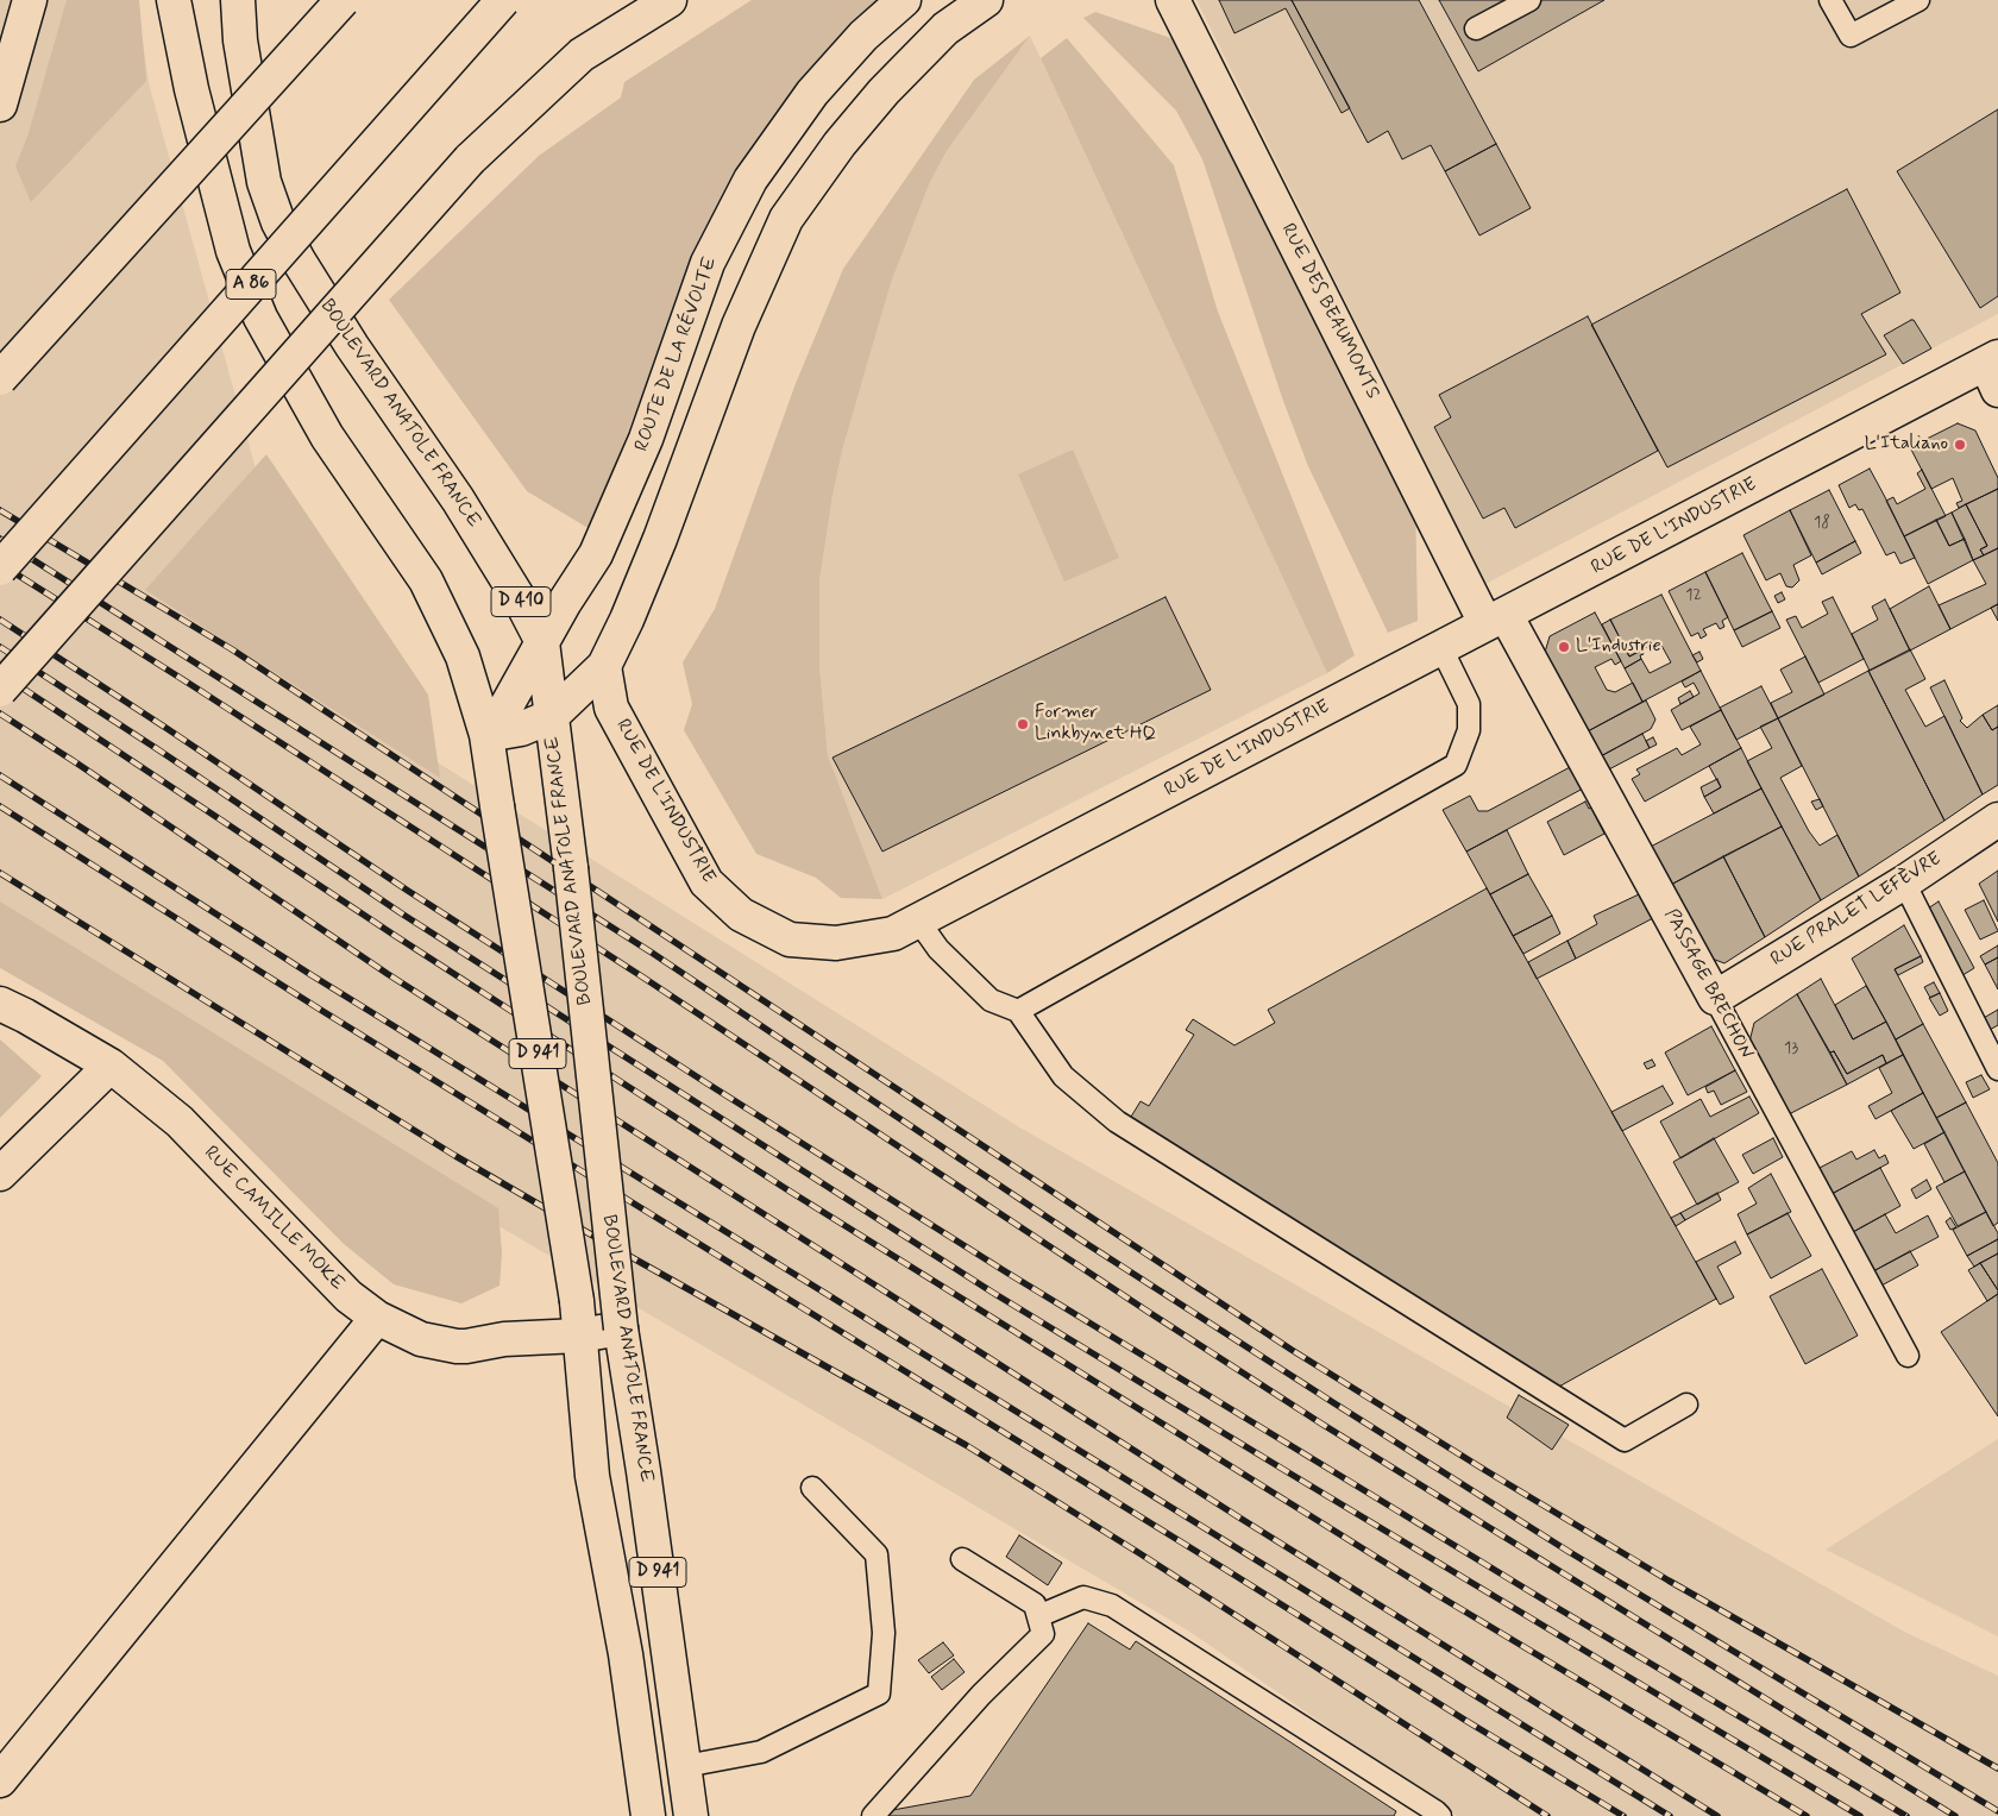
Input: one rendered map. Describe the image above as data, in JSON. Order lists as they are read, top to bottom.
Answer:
{
  "streets": {
    "main road": [
      "A 86",
      "RUE DES BEAUMONTS",
      "ROUTE DE LA RÉVOLTE",
      "BOULEVARD ANATOLE FRANCE",
      "RUE DE L'INDUSTRIE",
      "D 410",
      "RUE PRALET LEFÈVRE",
      "PASSAGE BRECHON",
      "D 941",
      "RUE CAMILLE MOKE"
    ]
  },
  "crossings": [
    ["RUE DES BEAUMONTS", "RUE DE L'INDUSTRIE"],
    ["RUE DES BEAUMONTS", "PASSAGE BRECHON"],
    ["ROUTE DE LA RÉVOLTE", "BOULEVARD ANATOLE FRANCE"],
    ["ROUTE DE LA RÉVOLTE", "D 941"],
    ["BOULEVARD ANATOLE FRANCE", "RUE CAMILLE MOKE"],
    ["RUE DE L'INDUSTRIE", "PASSAGE BRECHON"],
    ["RUE PRALET LEFÈVRE", "PASSAGE BRECHON"],
    ["D 941", "RUE CAMILLE MOKE"]
  ],
  "places": ["L'Italiano", "L'Industrie", "Former Linkbynet HQ"],
  "house_numbers": ["18", "12", "13"]
}
